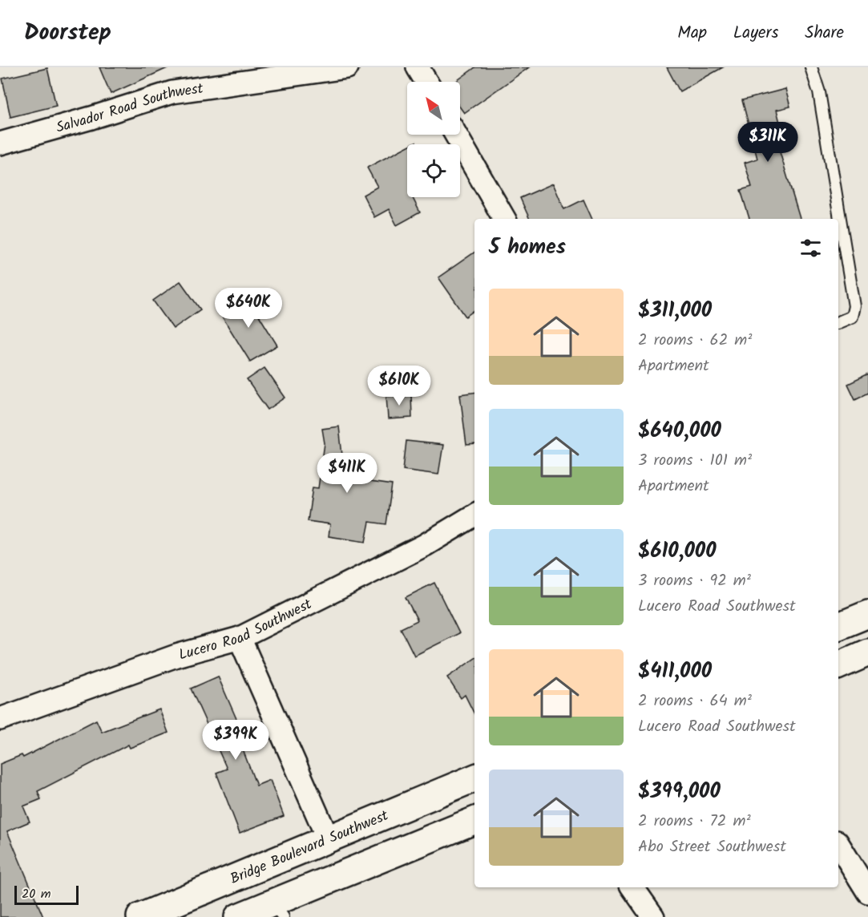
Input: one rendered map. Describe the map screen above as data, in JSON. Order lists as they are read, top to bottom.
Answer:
{
  "streets": {
    "main road": ["Bridge Boulevard Southwest"],
    "street": ["Salvador Road Southwest", "Lucero Road Southwest"]
  },
  "scale_bar": "20 m",
  "north": "top left",
  "page": {
    "header": "Doorstep",
    "nav": ["Map", "Layers", "Share"],
    "price": [
      "$311K",
      "$640K",
      "$610K",
      "$411K",
      "$399K"
    ],
    "heading": "5 homes",
    "list": [
      {
        "name": "$311,000",
        "note": "2 rooms · 62 m² · Apartment"
      },
      {
        "name": "$640,000",
        "note": "3 rooms · 101 m² · Apartment"
      },
      {
        "name": "$610,000",
        "note": "3 rooms · 92 m² · Lucero Road Southwest"
      },
      {
        "name": "$411,000",
        "note": "2 rooms · 64 m² · Lucero Road Southwest"
      },
      {
        "name": "$399,000",
        "note": "2 rooms · 72 m² · Abo Street Southwest"
      }
    ],
    "scale": "20 m"
  }
}
